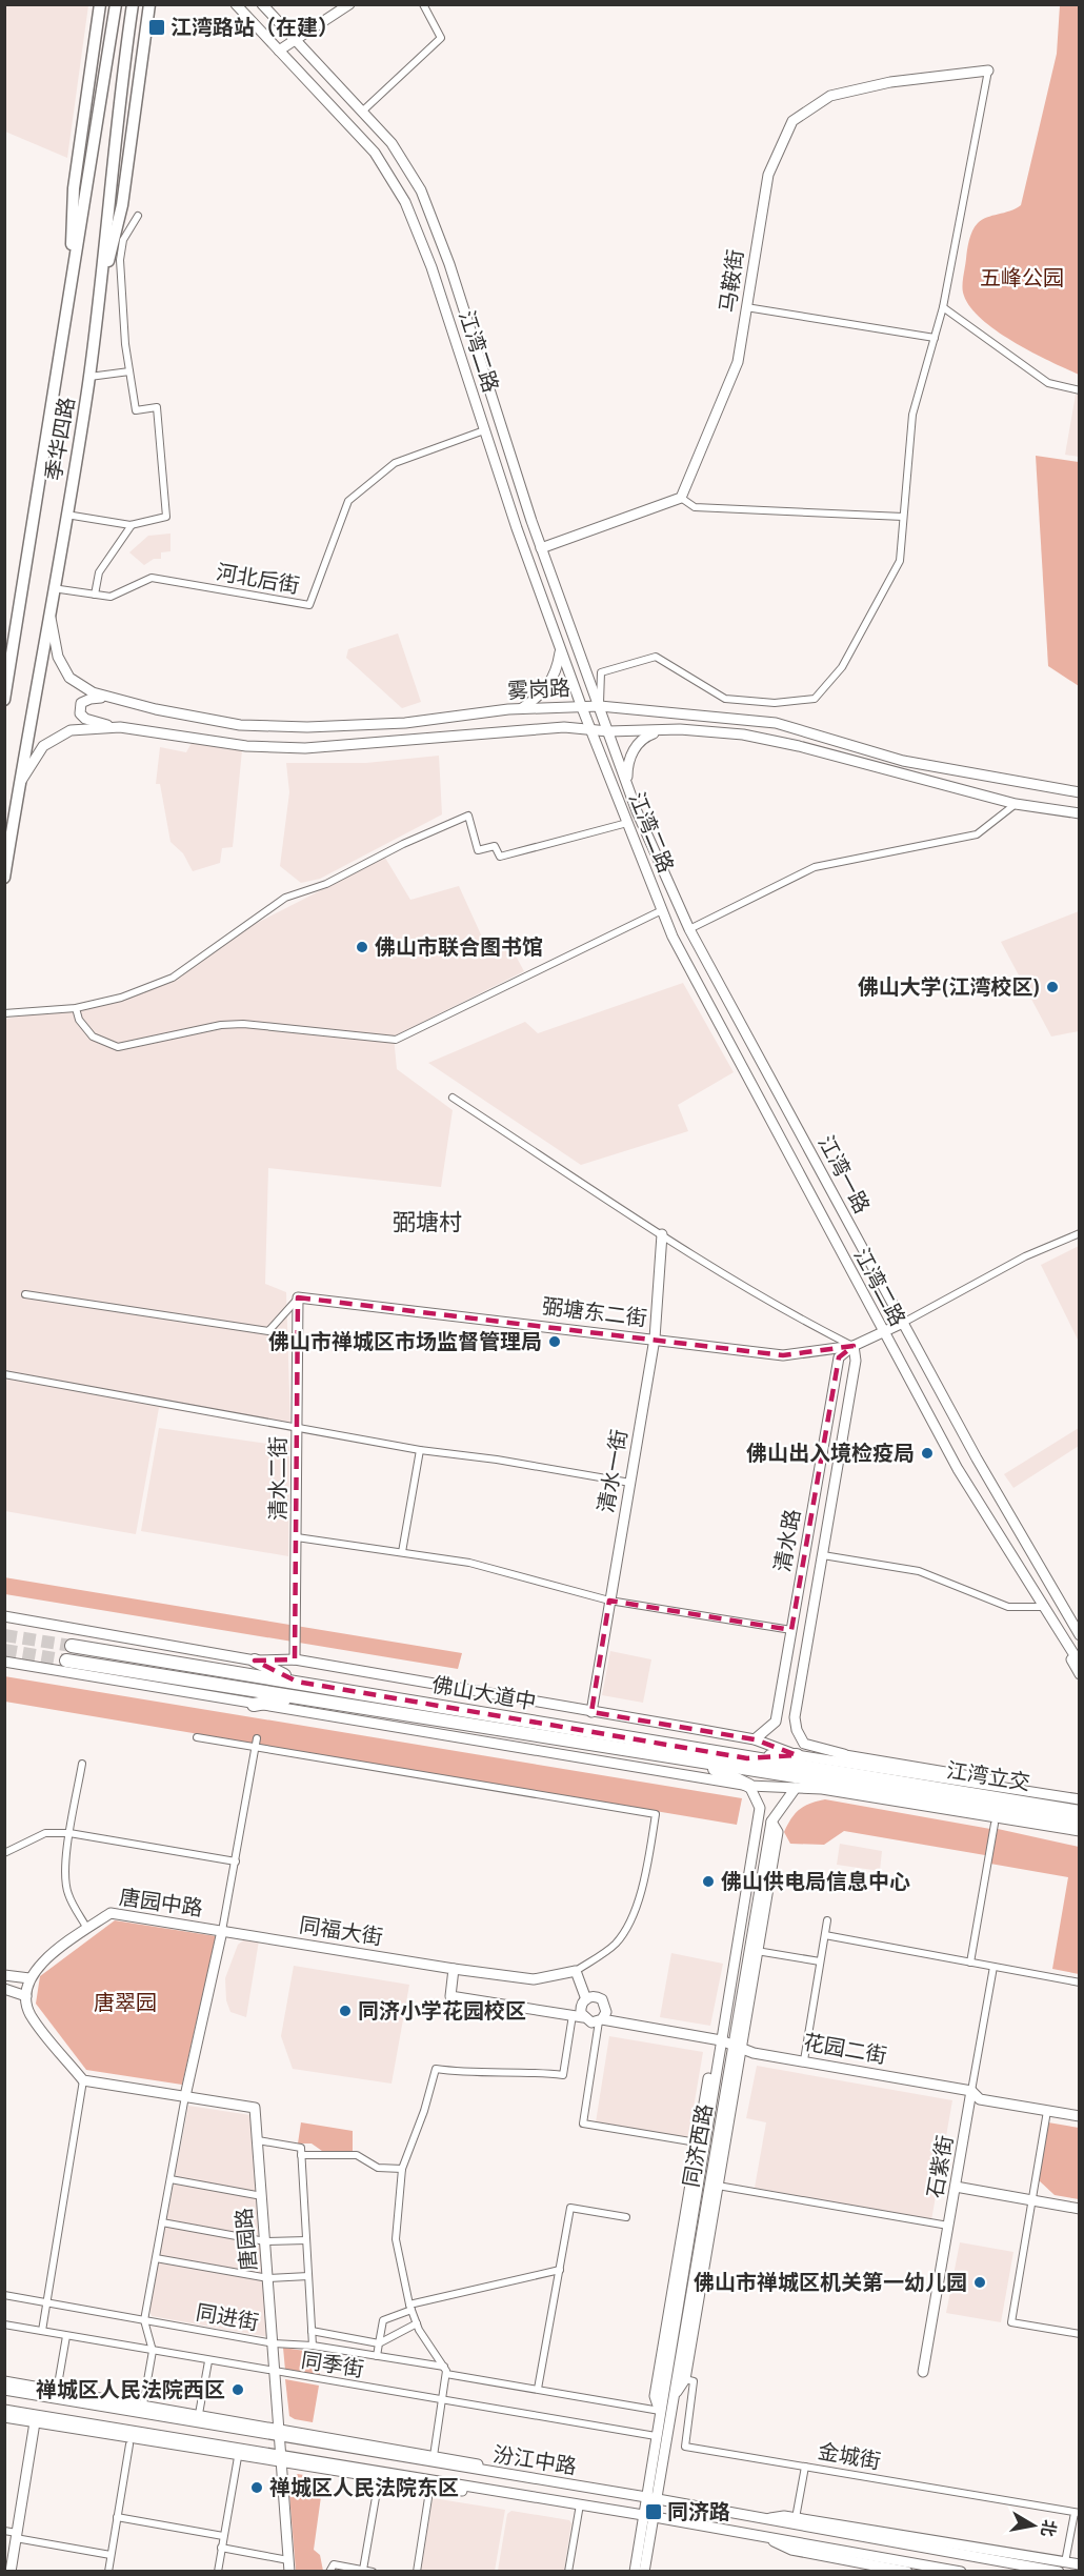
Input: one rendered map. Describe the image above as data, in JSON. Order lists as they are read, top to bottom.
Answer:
{
  "streets": {
    "highway": ["佛山大道中", "江湾立交"],
    "main road": [
      "马鞍街",
      "江湾二路",
      "季华四路",
      "雾岗路",
      "江湾一路",
      "弼塘东二街",
      "清水一街",
      "清水二街",
      "清水路",
      "唐园中路",
      "同福大街",
      "花园二街",
      "同济西路",
      "石紫街",
      "唐园路",
      "汾江中路"
    ],
    "street": [
      "河北后街",
      "同进街",
      "同季街",
      "金城街"
    ]
  },
  "crossings": [
    ["江湾二路", "河北后街"],
    ["江湾二路", "雾岗路"],
    ["江湾二路", "江湾一路"],
    ["江湾二路", "弼塘东二街"],
    ["季华四路", "河北后街"],
    ["季华四路", "雾岗路"],
    ["江湾一路", "弼塘东二街"],
    ["弼塘东二街", "清水一街"],
    ["弼塘东二街", "清水二街"],
    ["弼塘东二街", "清水路"],
    ["佛山大道中", "江湾立交"],
    ["唐园中路", "同福大街"],
    ["花园二街", "同济西路"],
    ["花园二街", "石紫街"],
    ["同济西路", "同进街"],
    ["同济西路", "同季街"],
    ["同济西路", "汾江中路"],
    ["唐园路", "同进街"],
    ["唐园路", "同季街"],
    ["唐园路", "汾江中路"]
  ],
  "districts": ["弼塘村"],
  "parks": ["五峰公园", "唐翠园"],
  "places": {
    "transit": ["江湾路站（在建）", "同济路"],
    "other": [
      "佛山市联合图书馆",
      "佛山大学(江湾校区)",
      "佛山市禅城区市场监督管理局",
      "佛山出入境检疫局",
      "佛山供电局信息中心",
      "同济小学花园校区",
      "佛山市禅城区机关第一幼儿园",
      "禅城区人民法院西区",
      "禅城区人民法院东区"
    ]
  },
  "north": "right"
}
